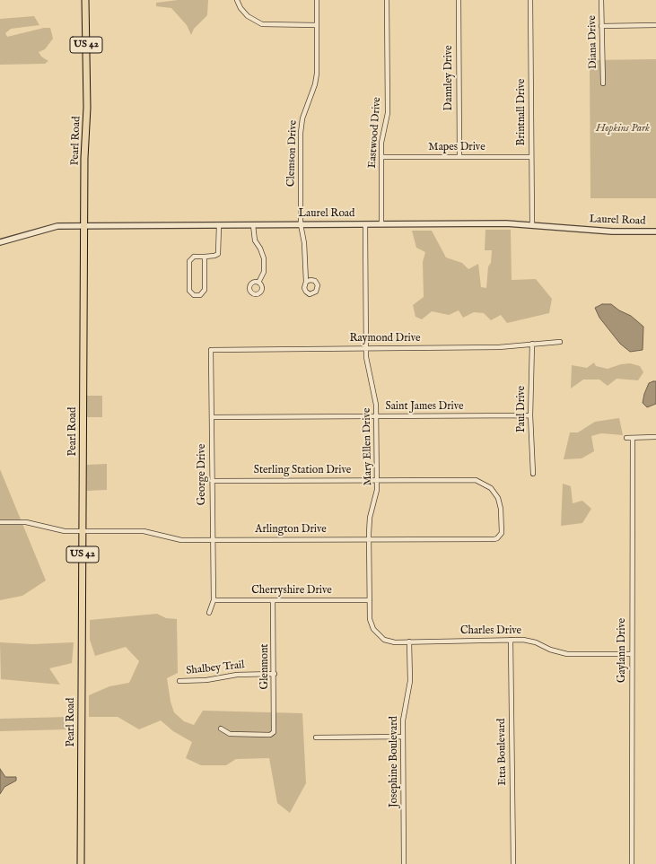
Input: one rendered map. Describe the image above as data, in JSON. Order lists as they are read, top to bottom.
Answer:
{
  "streets": {
    "main road": ["US 42", "Pearl Road"],
    "street": [
      "Diana Drive",
      "Dannley Drive",
      "Brintnall Drive",
      "Eastwood Drive",
      "Mapes Drive",
      "Clemson Drive",
      "Laurel Road",
      "Raymond Drive",
      "Saint James Drive",
      "Paul Drive",
      "Mary Ellen Drive",
      "Sterling Station Drive",
      "George Drive",
      "Arlington Drive",
      "Cherryshire Drive",
      "Charles Drive",
      "Gaylann Drive",
      "Glenmont",
      "Shalbey Trail",
      "Etta Boulevard",
      "Josephine Boulevard"
    ]
  },
  "crossings": [
    ["Dannley Drive", "Mapes Drive"],
    ["Brintnall Drive", "Mapes Drive"],
    ["Brintnall Drive", "Laurel Road"],
    ["Eastwood Drive", "Mapes Drive"],
    ["Eastwood Drive", "Laurel Road"],
    ["Pearl Road", "Laurel Road"],
    ["Pearl Road", "Arlington Drive"],
    ["Clemson Drive", "Laurel Road"],
    ["Laurel Road", "Mary Ellen Drive"],
    ["Raymond Drive", "Paul Drive"],
    ["Raymond Drive", "Mary Ellen Drive"],
    ["Raymond Drive", "George Drive"],
    ["Saint James Drive", "Paul Drive"],
    ["Saint James Drive", "Mary Ellen Drive"],
    ["Saint James Drive", "George Drive"],
    ["Mary Ellen Drive", "Sterling Station Drive"],
    ["Mary Ellen Drive", "Arlington Drive"],
    ["Mary Ellen Drive", "Cherryshire Drive"],
    ["Mary Ellen Drive", "Charles Drive"],
    ["Mary Ellen Drive", "Josephine Boulevard"],
    ["Sterling Station Drive", "George Drive"],
    ["Sterling Station Drive", "Arlington Drive"],
    ["George Drive", "Arlington Drive"],
    ["George Drive", "Cherryshire Drive"],
    ["Cherryshire Drive", "Glenmont"],
    ["Charles Drive", "Gaylann Drive"],
    ["Charles Drive", "Etta Boulevard"],
    ["Charles Drive", "Josephine Boulevard"],
    ["Glenmont", "Shalbey Trail"]
  ],
  "parks": ["Hopkins Park"]
}
